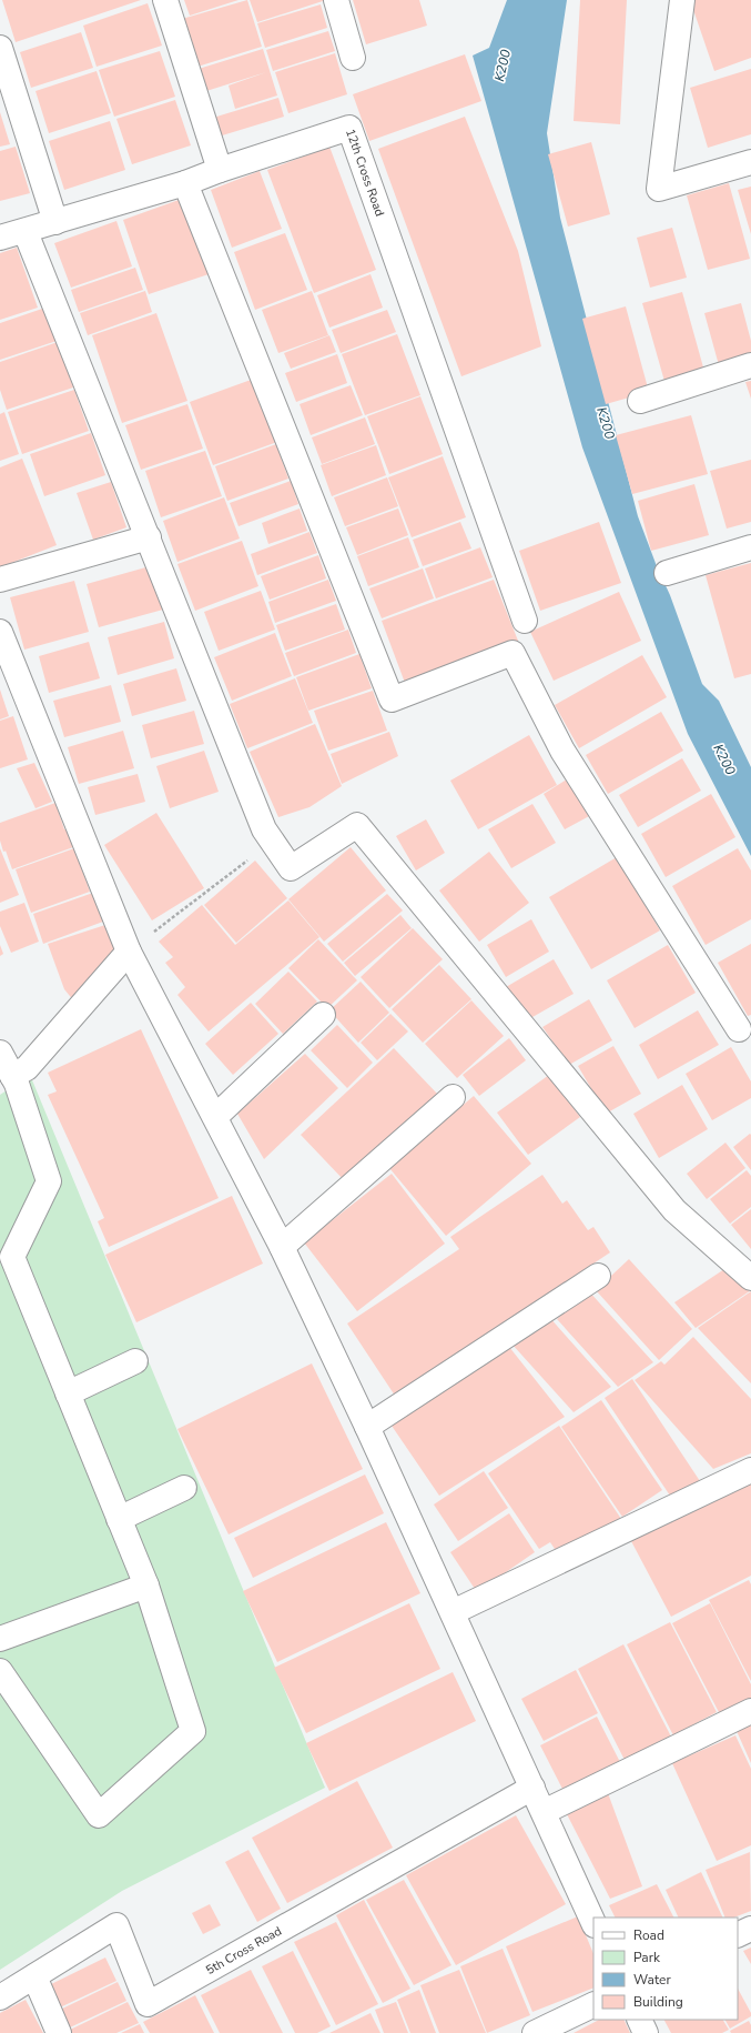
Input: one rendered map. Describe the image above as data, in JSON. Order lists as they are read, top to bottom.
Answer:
{
  "streets": {
    "street": ["12th Cross Road", "5th Cross Road"]
  },
  "water": ["K200"],
  "legend": [
    "Road",
    "Park",
    "Water",
    "Building"
  ]
}
